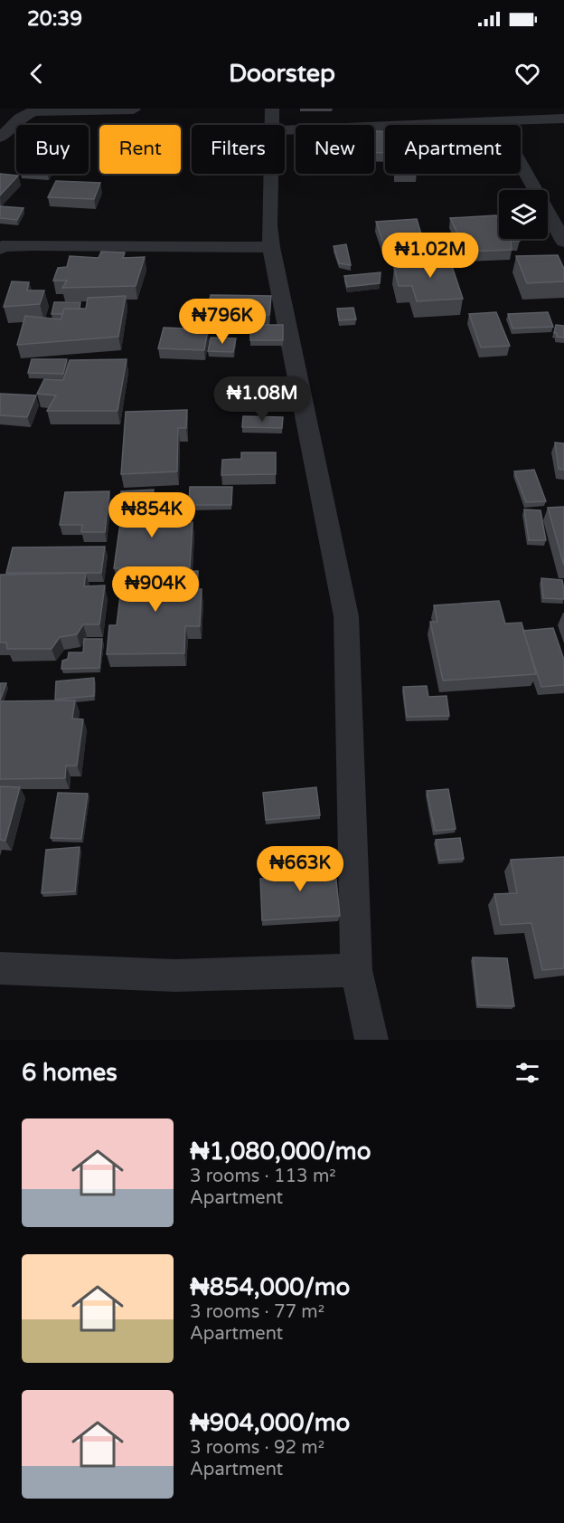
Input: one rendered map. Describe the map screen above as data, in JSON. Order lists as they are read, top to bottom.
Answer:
{
  "page": {
    "status": "20:39",
    "header": "Doorstep",
    "chip": [
      "Buy",
      "Rent",
      "Filters",
      "New",
      "Apartment"
    ],
    "price": [
      "₦1.02M",
      "₦796K",
      "₦1.08M",
      "₦854K",
      "₦904K",
      "₦663K"
    ],
    "heading": "6 homes",
    "list": [
      {
        "name": "₦1,080,000/mo",
        "note": "3 rooms · 113 m² · Apartment"
      },
      {
        "name": "₦854,000/mo",
        "note": "3 rooms · 77 m² · Apartment"
      },
      {
        "name": "₦904,000/mo",
        "note": "3 rooms · 92 m² · Apartment"
      }
    ]
  }
}
